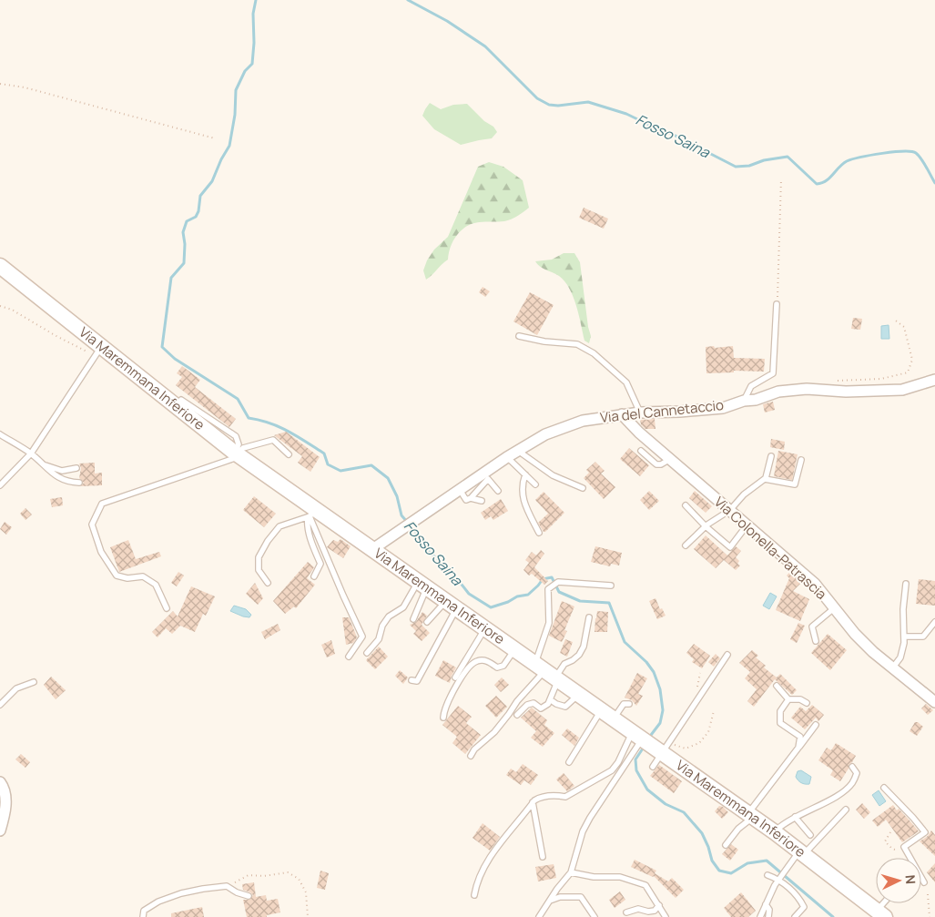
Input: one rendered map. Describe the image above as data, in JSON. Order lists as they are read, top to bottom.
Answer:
{
  "streets": {
    "main road": ["Via Maremmana Inferiore"],
    "street": ["Via del Cannetaccio", "Via Colonella-Patrascia"]
  },
  "crossings": [
    ["Via Maremmana Inferiore", "Via del Cannetaccio"],
    ["Via del Cannetaccio", "Via Colonella-Patrascia"]
  ],
  "water": ["Fosso Saina"],
  "north": "right"
}
